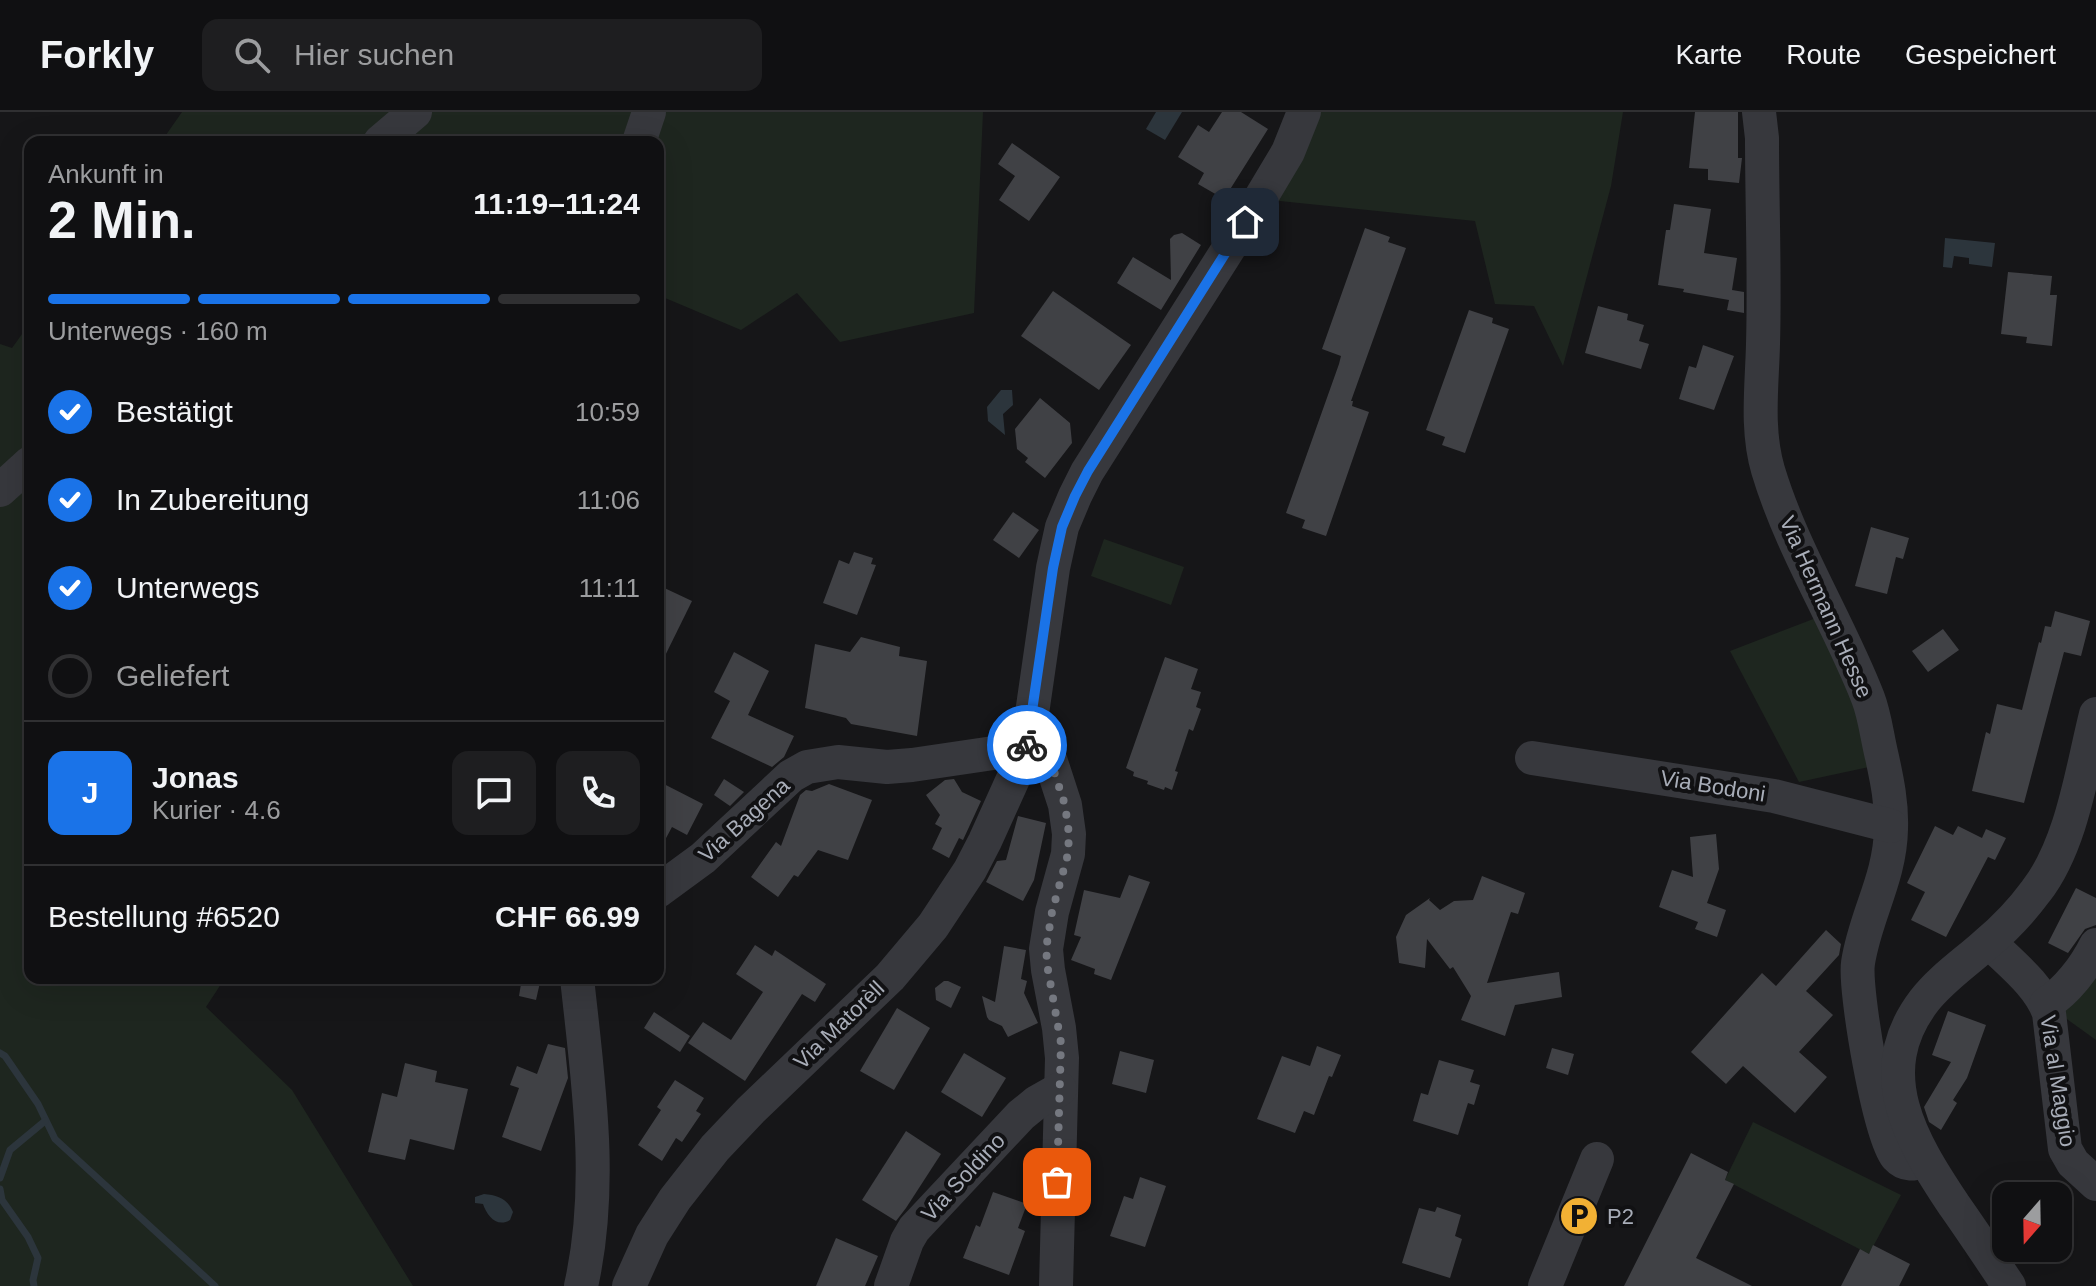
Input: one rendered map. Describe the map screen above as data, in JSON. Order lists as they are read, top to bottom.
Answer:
{
  "streets": {
    "street": [
      "Via Hermann Hesse",
      "Via Bodoni",
      "Via Bagena",
      "Via Matorèll",
      "Via al Maggio",
      "Via Soldino"
    ]
  },
  "crossings": [
    ["Via Hermann Hesse", "Via Bodoni"],
    ["Via Bagena", "Via Matorèll"]
  ],
  "places": {
    "parking": ["P2"]
  },
  "north": "bottom",
  "page": {
    "header": "Forkly",
    "search": "Hier suchen",
    "nav": ["Karte", "Route", "Gespeichert"],
    "heading": ["2 Min.", "Ankunft in", "11:19–11:24"],
    "panel": [
      "Jonas",
      "Kurier · 4.6",
      "Bestellung #6520",
      "CHF 66.99"
    ],
    "bar": "Unterwegs · 160 m",
    "list": [
      ["Bestätigt", "10:59"],
      ["In Zubereitung", "11:06"],
      ["Unterwegs", "11:11"],
      "Geliefert"
    ],
    "round": "J"
  }
}
